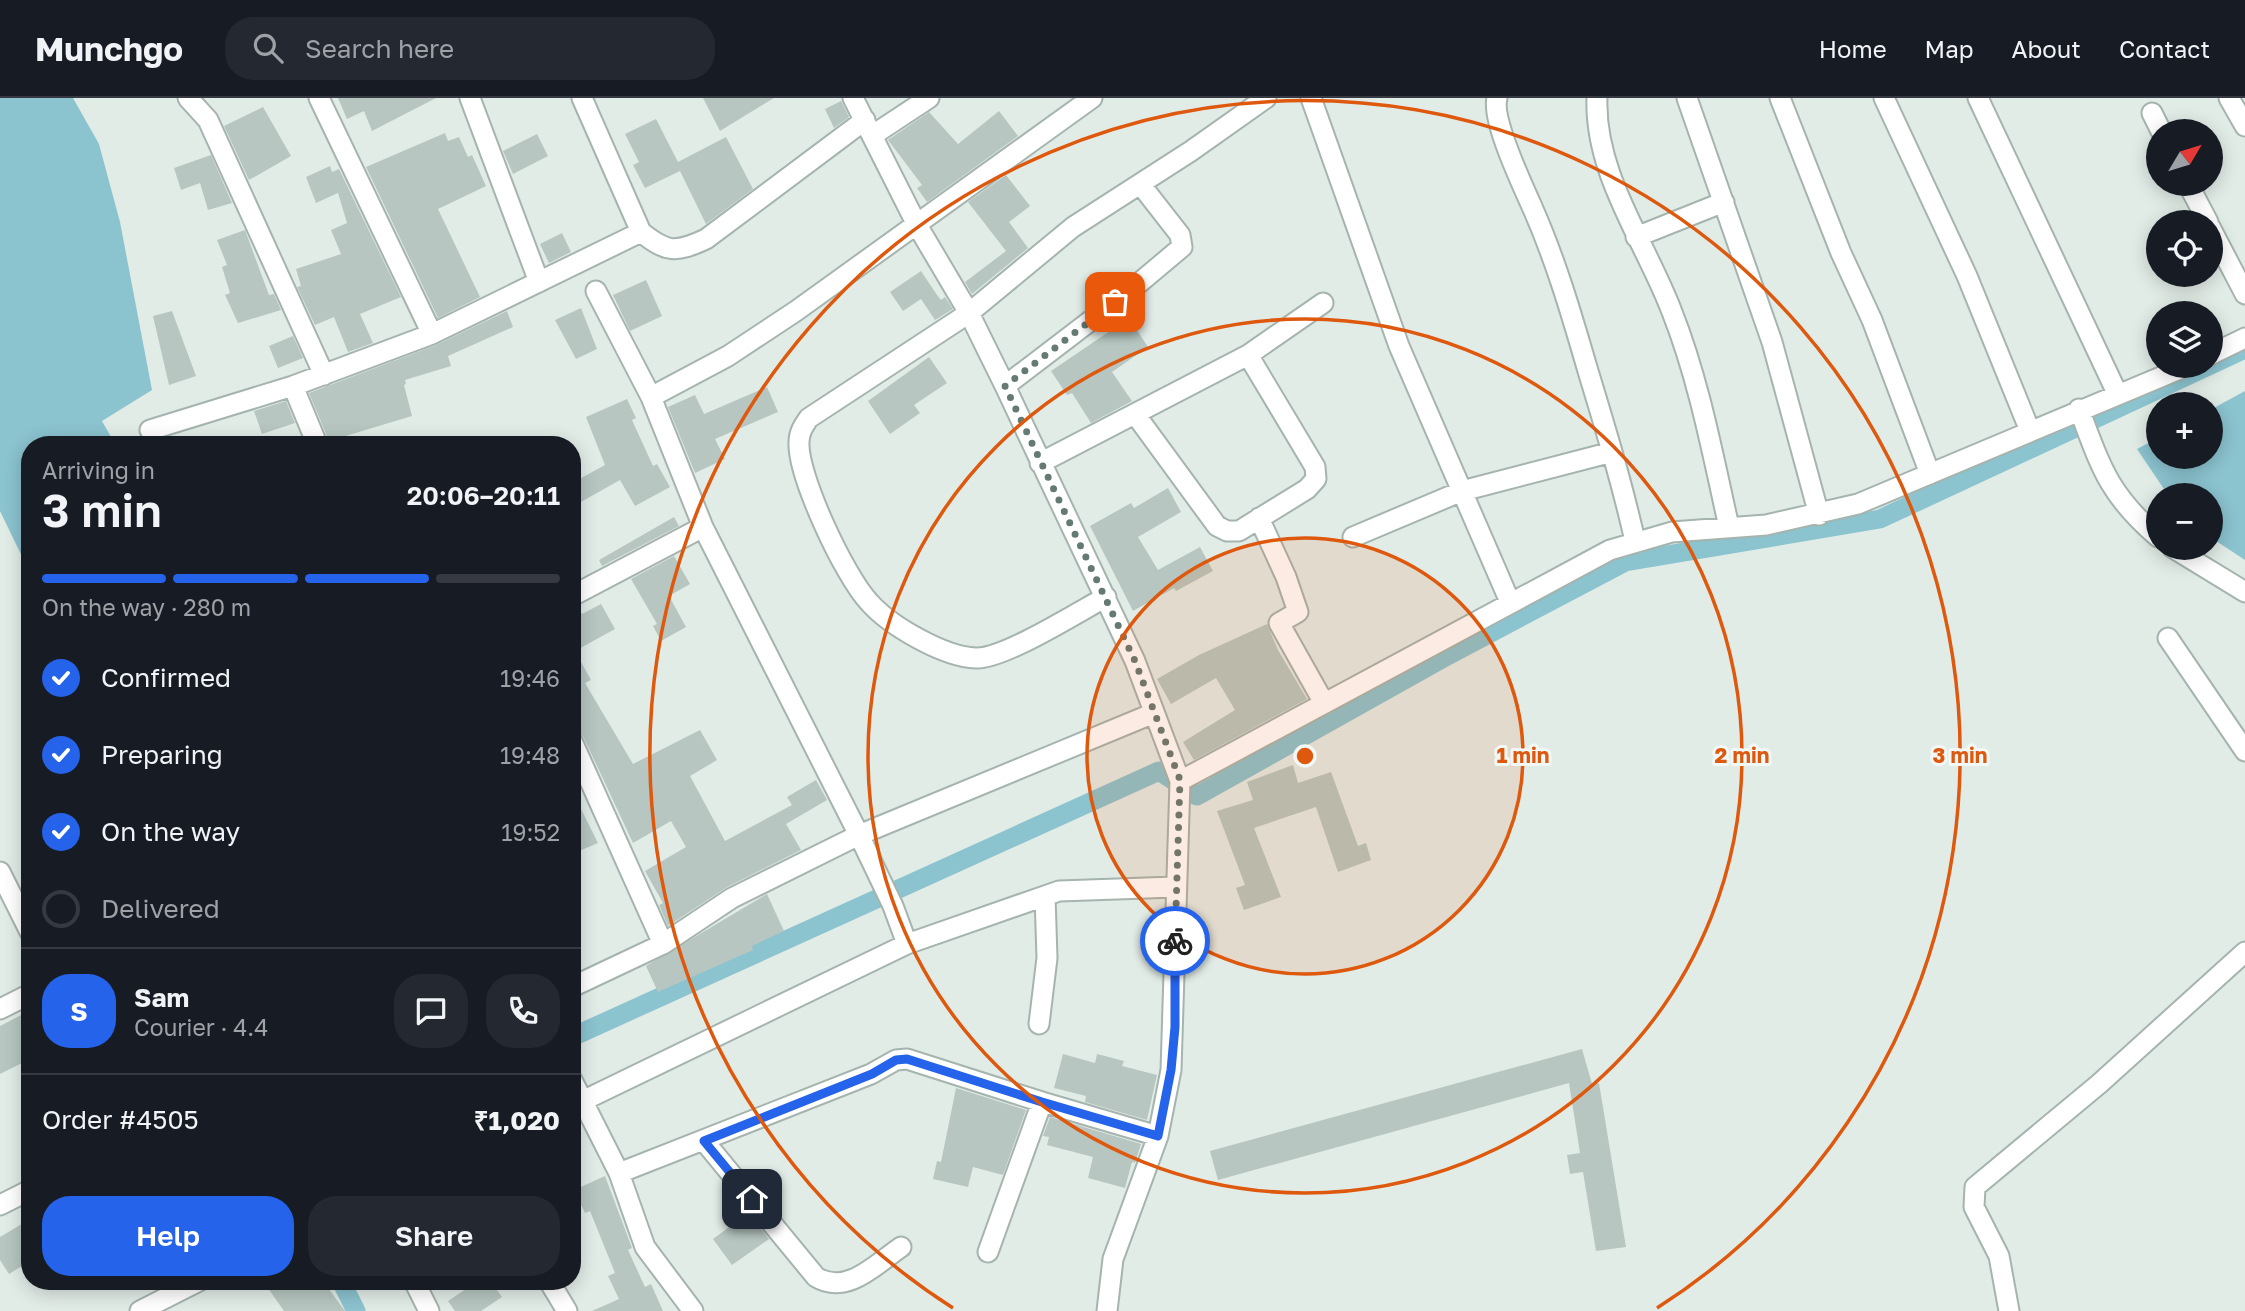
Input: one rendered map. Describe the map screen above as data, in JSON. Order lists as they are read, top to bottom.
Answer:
{
  "north": "top right",
  "page": {
    "header": "Munchgo",
    "search": "Search here",
    "nav": [
      "Home",
      "Map",
      "About",
      "Contact"
    ],
    "map_buttons": ["+", "−"],
    "heading": ["3 min", "Arriving in", "20:06–20:11"],
    "panel": [
      "Sam",
      "Courier · 4.4",
      "Order #4505",
      "₹1,020"
    ],
    "bar": "On the way · 280 m",
    "list": [
      ["Confirmed", "19:46"],
      ["Preparing", "19:48"],
      ["On the way", "19:52"],
      "Delivered"
    ],
    "round": "S",
    "buttons": ["Help", "Share"]
  },
  "rings": ["1 min", "2 min", "3 min"]
}
